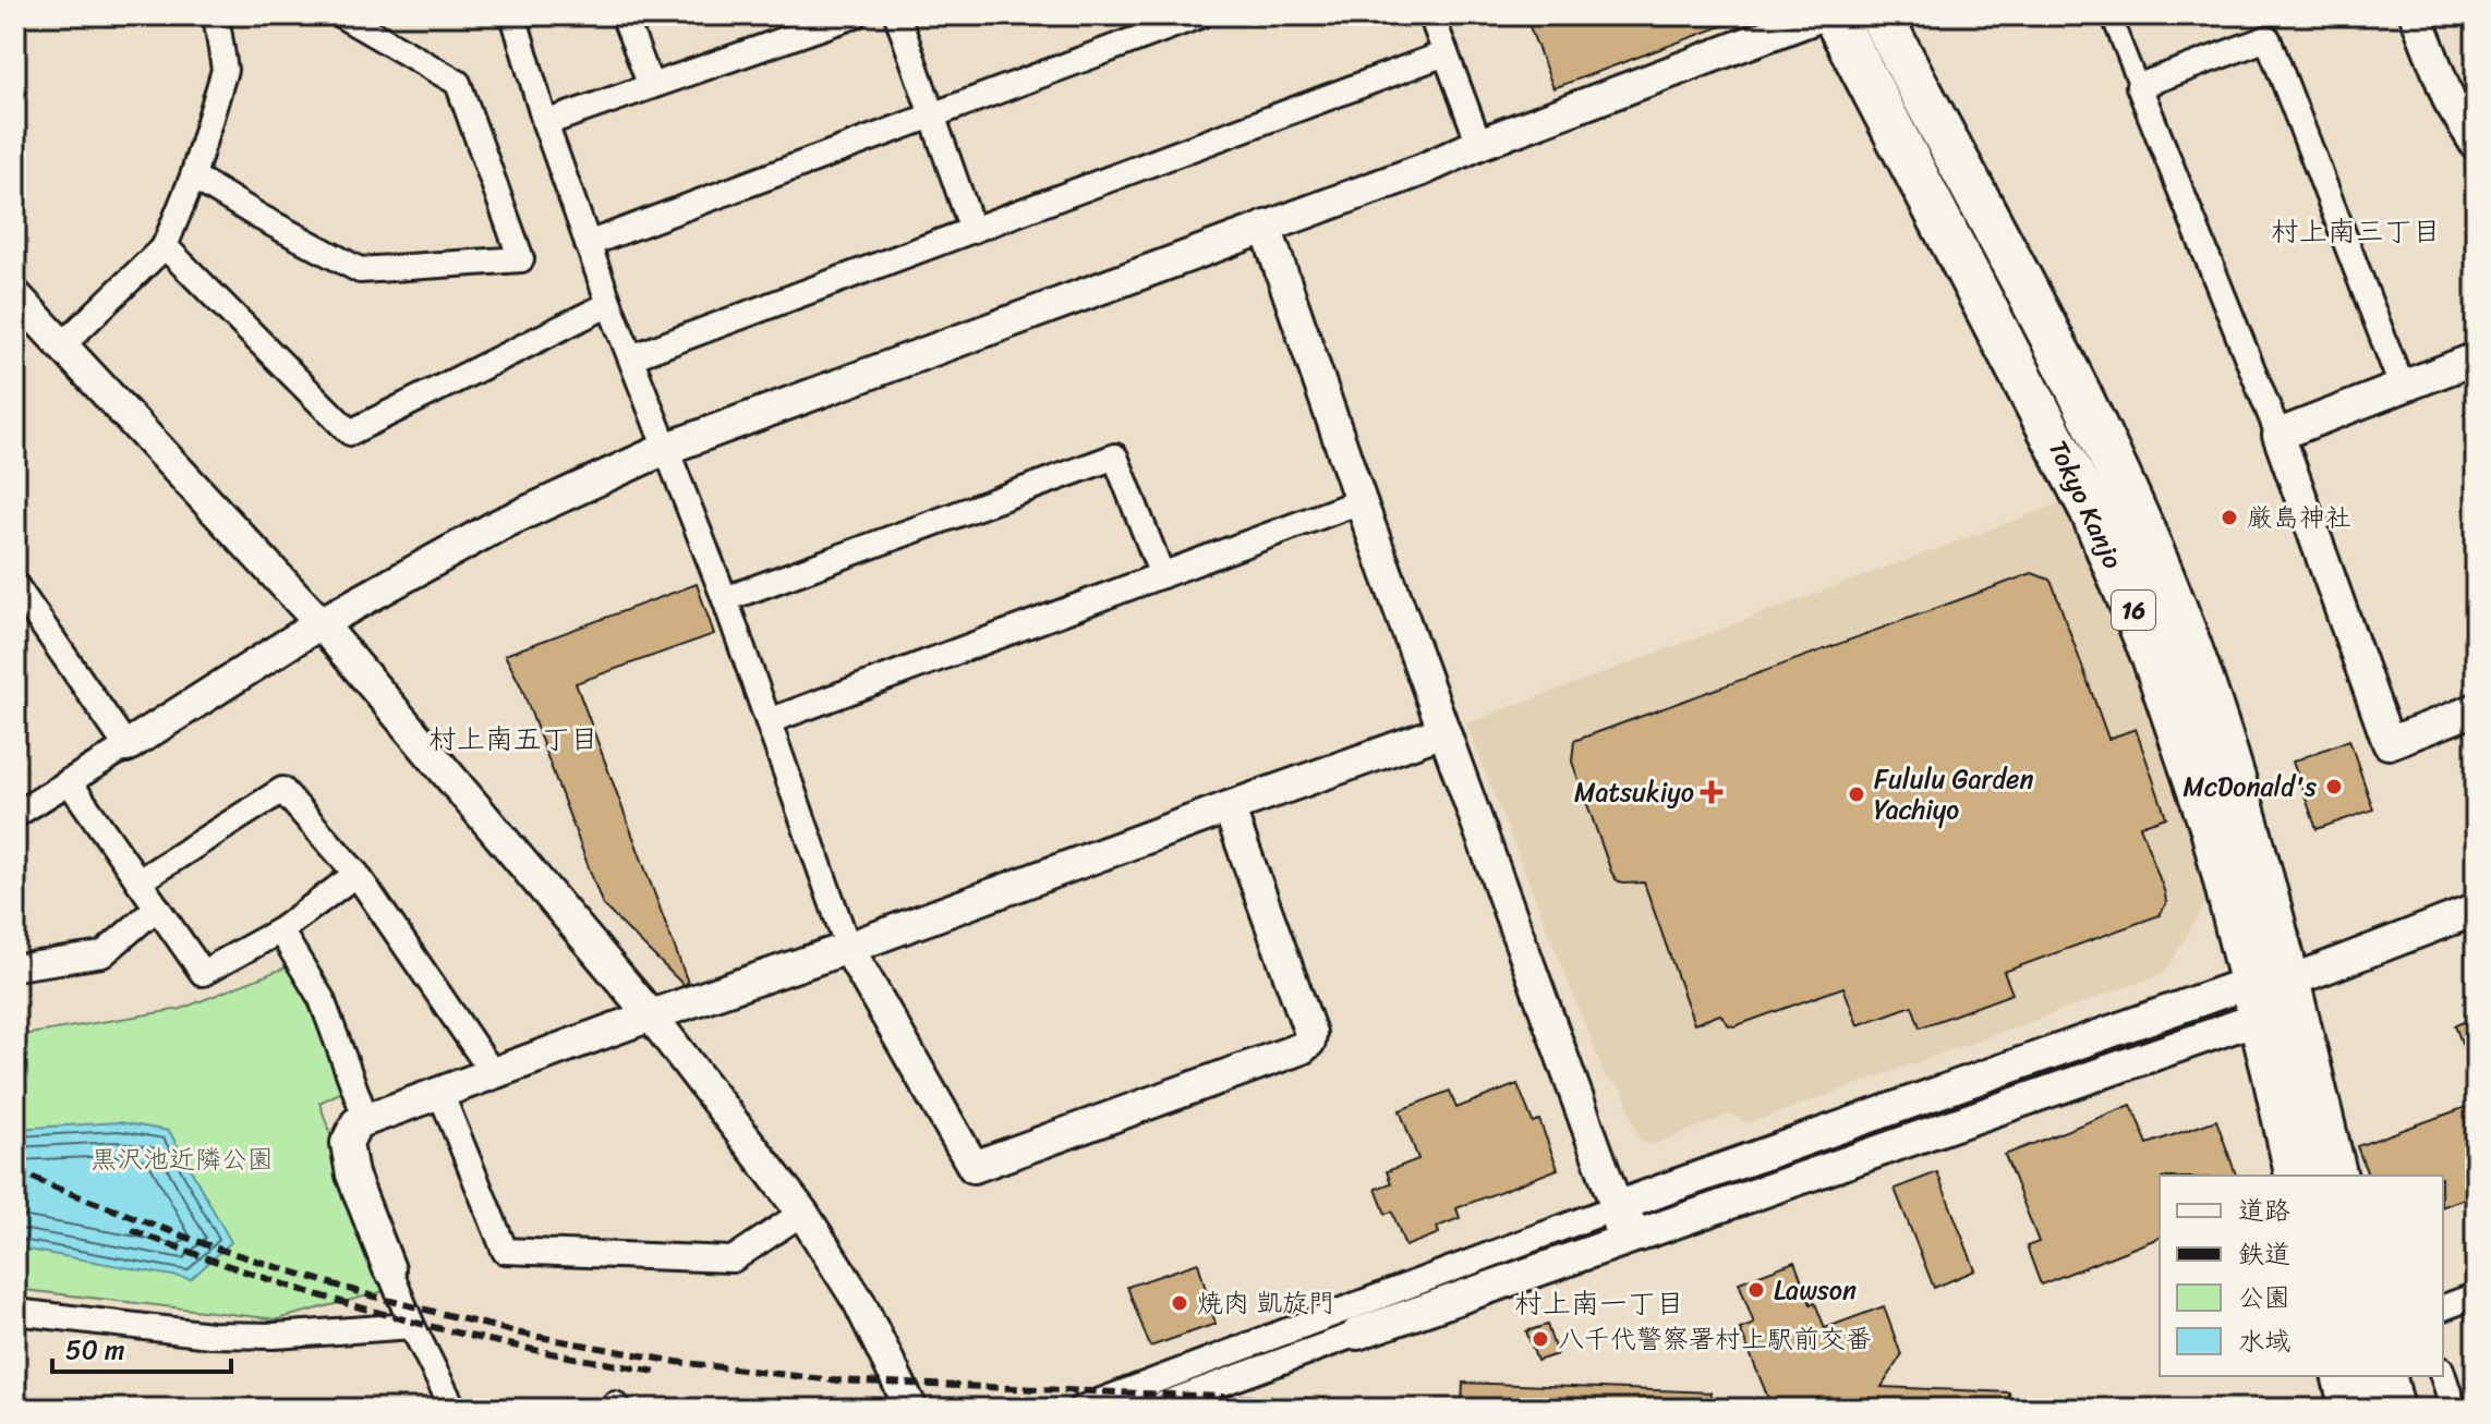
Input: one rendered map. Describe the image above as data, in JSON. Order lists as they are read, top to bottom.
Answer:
{
  "streets": {
    "highway": ["Tokyo Kanjo", "16"]
  },
  "districts": ["村上南三丁目", "村上南五丁目", "村上南一丁目"],
  "parks": ["黒沢池近隣公園"],
  "places": {
    "other": [
      "厳島神社",
      "McDonald's",
      "Fululu Garden Yachiyo",
      "Lawson",
      "焼肉 凱旋門",
      "八千代警察署村上駅前交番"
    ],
    "health": ["Matsukiyo"]
  },
  "legend": [
    "道路",
    "鉄道",
    "公園",
    "水域"
  ],
  "scale_bar": "50 m"
}
